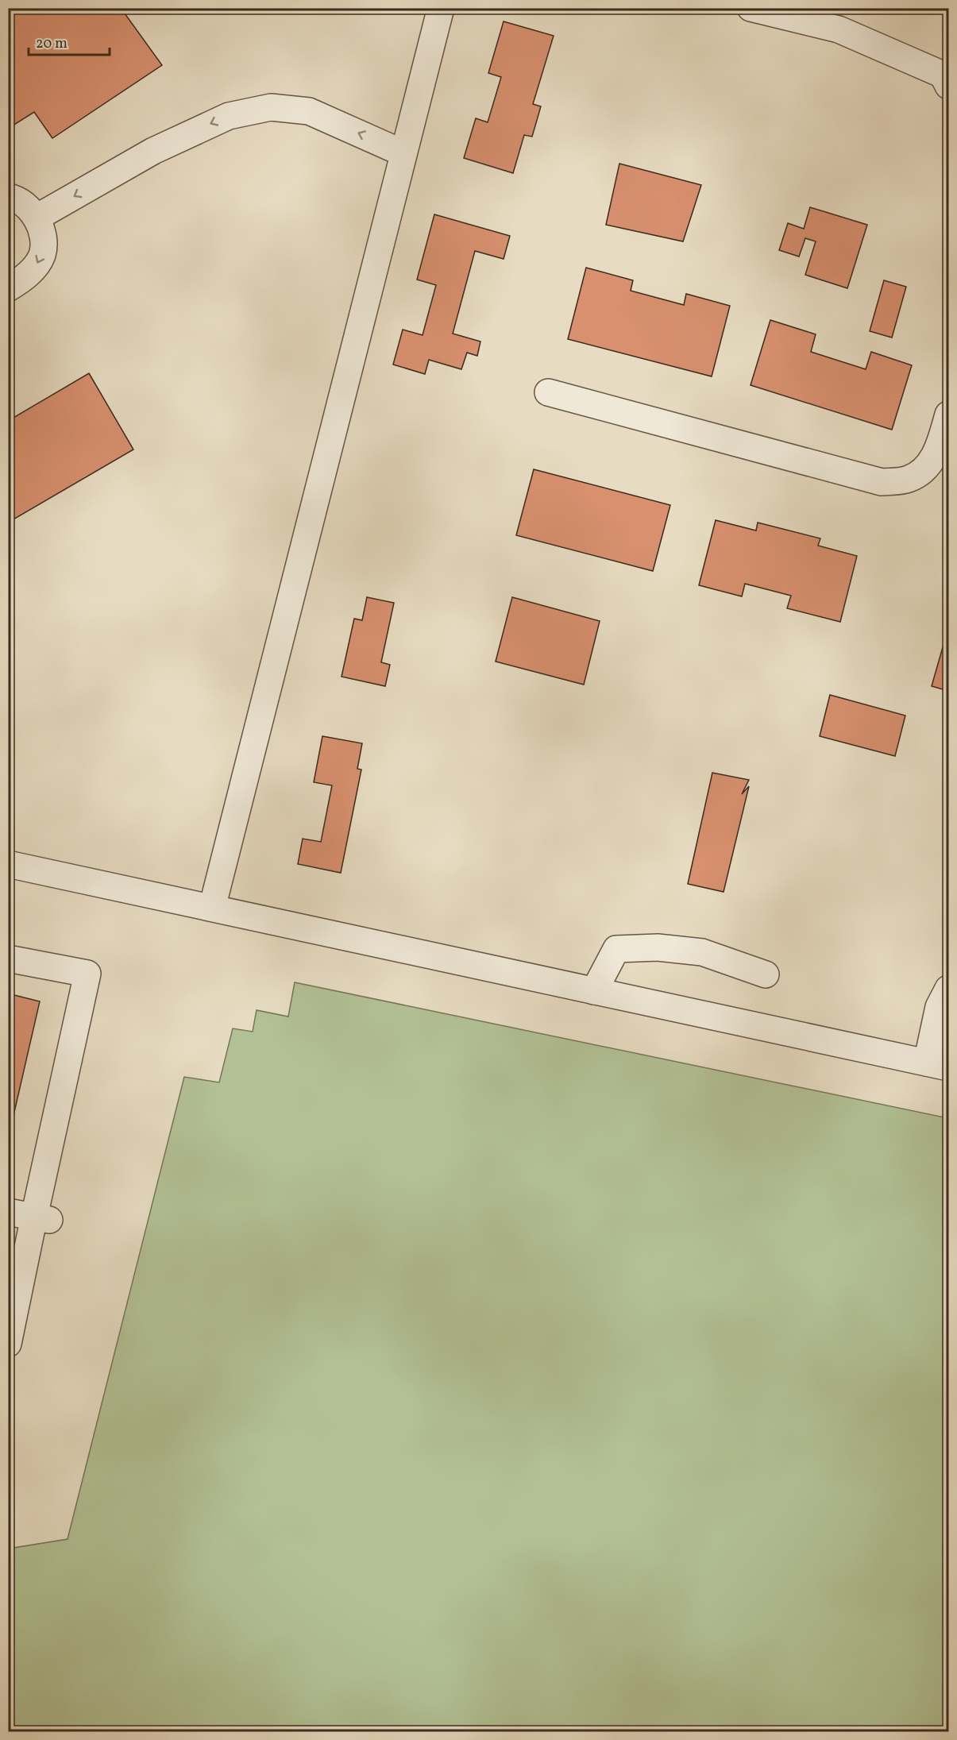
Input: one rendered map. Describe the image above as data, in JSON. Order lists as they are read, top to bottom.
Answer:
{
  "scale_bar": "20 m"
}
